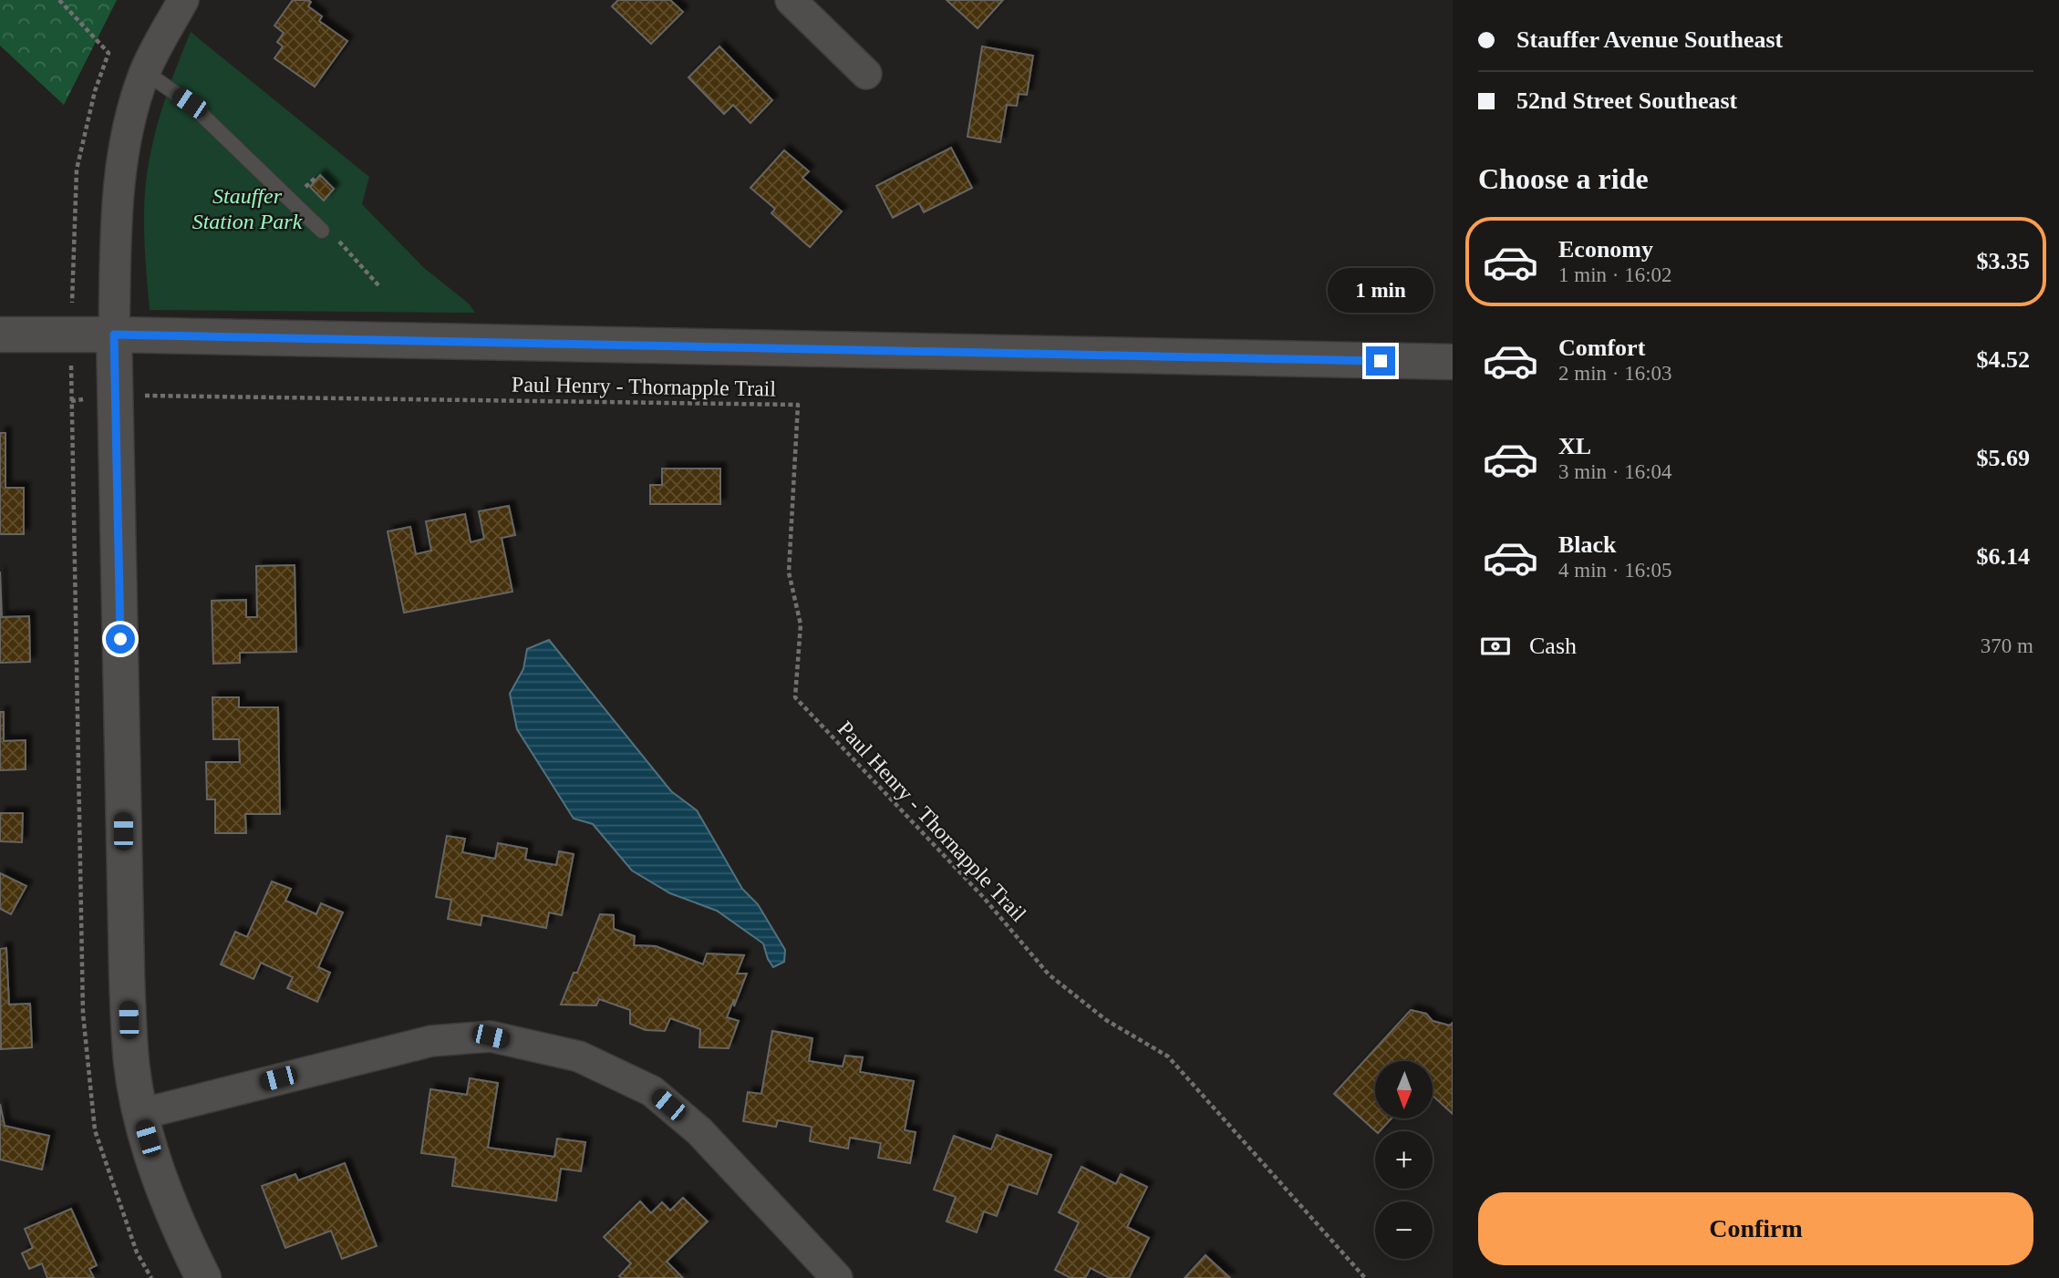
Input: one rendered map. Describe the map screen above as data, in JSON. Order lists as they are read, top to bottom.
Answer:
{
  "streets": {
    "path": ["Paul Henry - Thornapple Trail"]
  },
  "parks": ["Stauffer Station Park"],
  "north": "bottom",
  "page": {
    "banner": ["Stauffer Avenue Southeast", "52nd Street Southeast"],
    "heading": "Choose a ride",
    "list": [
      {
        "name": "Economy",
        "note": "1 min · 16:02",
        "value": "$3.35"
      },
      {
        "name": "Comfort",
        "note": "2 min · 16:03",
        "value": "$4.52"
      },
      {
        "name": "XL",
        "note": "3 min · 16:04",
        "value": "$5.69"
      },
      {
        "name": "Black",
        "note": "4 min · 16:05",
        "value": "$6.14"
      }
    ],
    "bubble": "1 min",
    "pay": ["Cash", "370 m"],
    "map_buttons": ["+", "−"],
    "buttons": "Confirm"
  }
}
